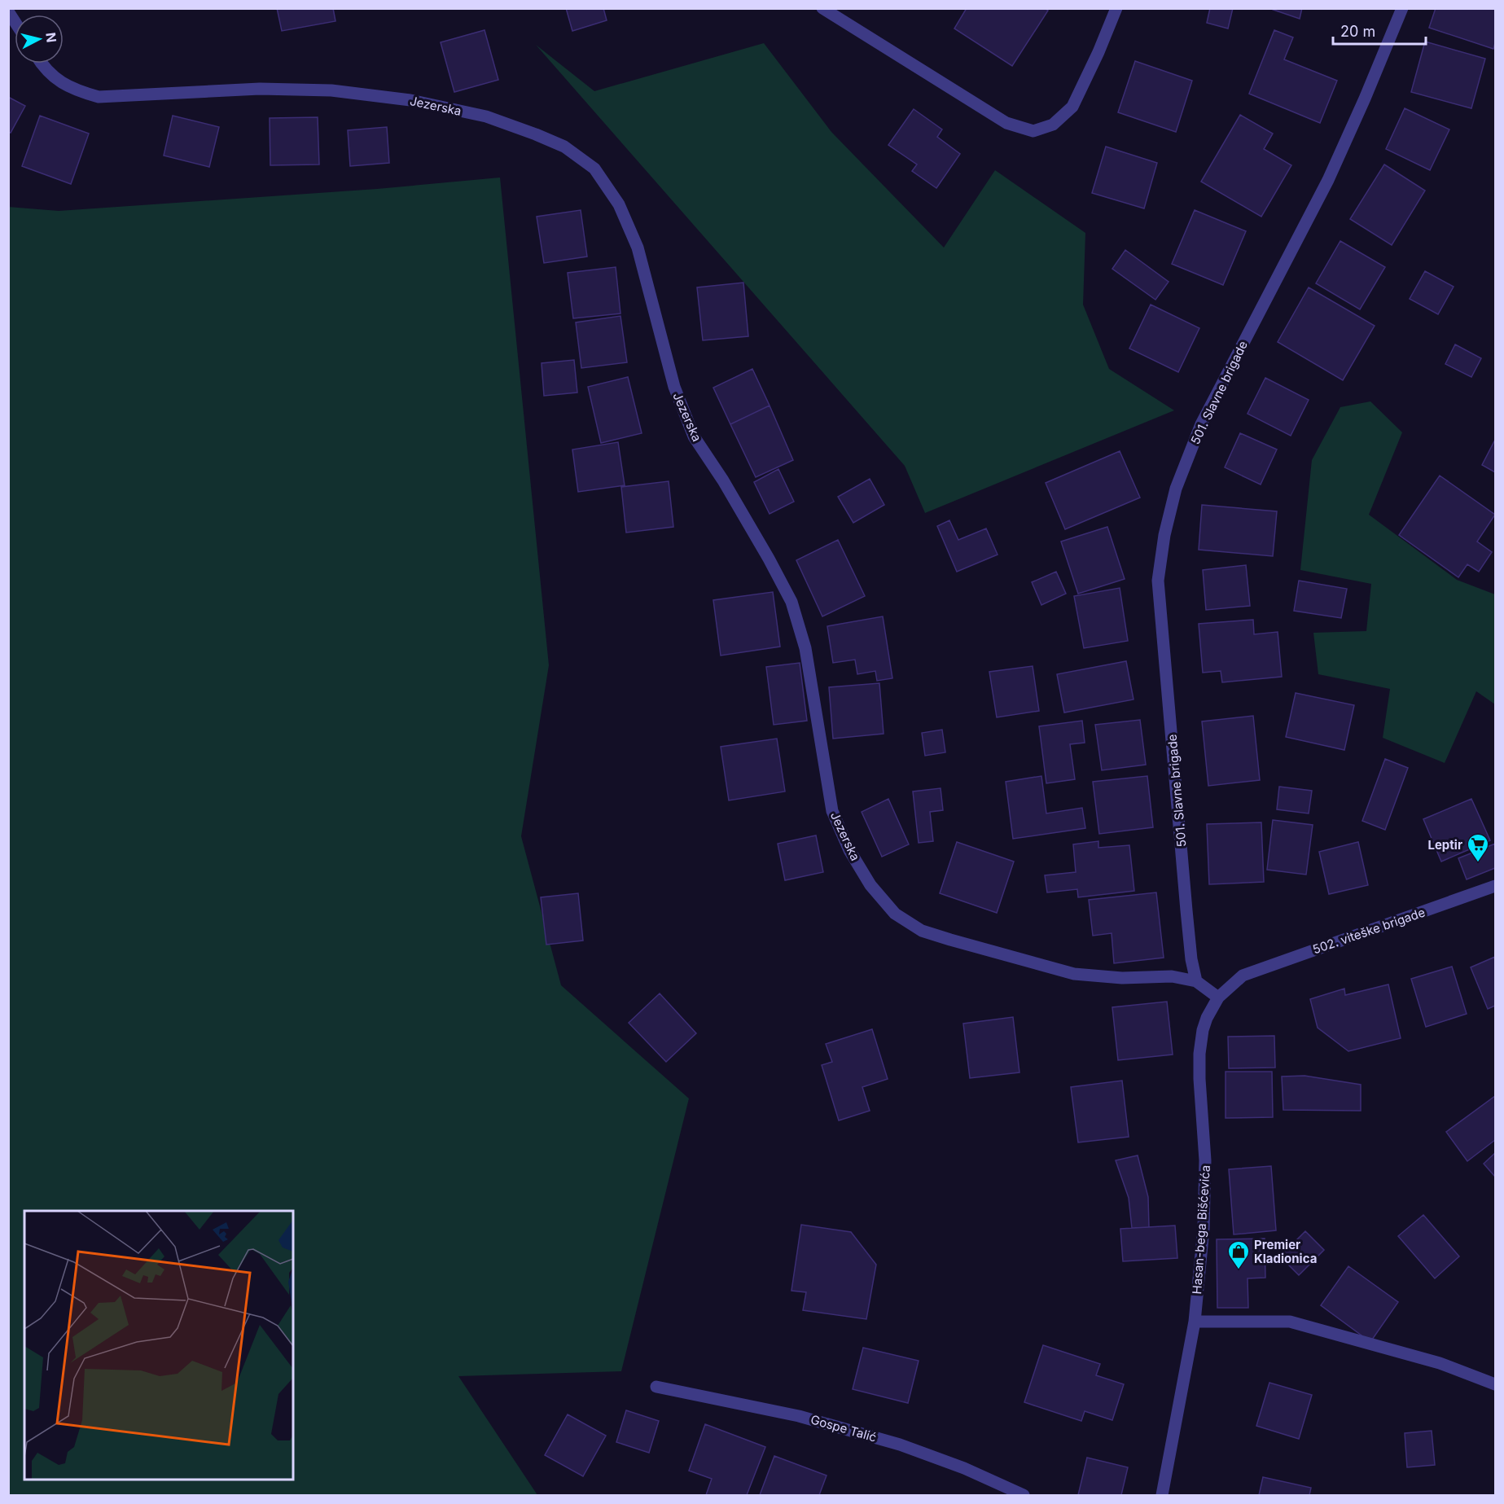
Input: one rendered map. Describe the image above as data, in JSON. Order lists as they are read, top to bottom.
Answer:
{
  "streets": {
    "street": [
      "Jezerska",
      "501. Slavne brigade",
      "502. viteške brigade",
      "Hasan-bega Bišćevića",
      "Gospe Talić"
    ]
  },
  "crossings": [
    ["Jezerska", "501. Slavne brigade"],
    ["Jezerska", "Hasan-bega Bišćevića"],
    ["502. viteške brigade", "Hasan-bega Bišćevića"]
  ],
  "places": {
    "supermarket": ["Leptir"],
    "shop": ["Premier Kladionica"]
  },
  "scale_bar": "20 m",
  "north": "right"
}
